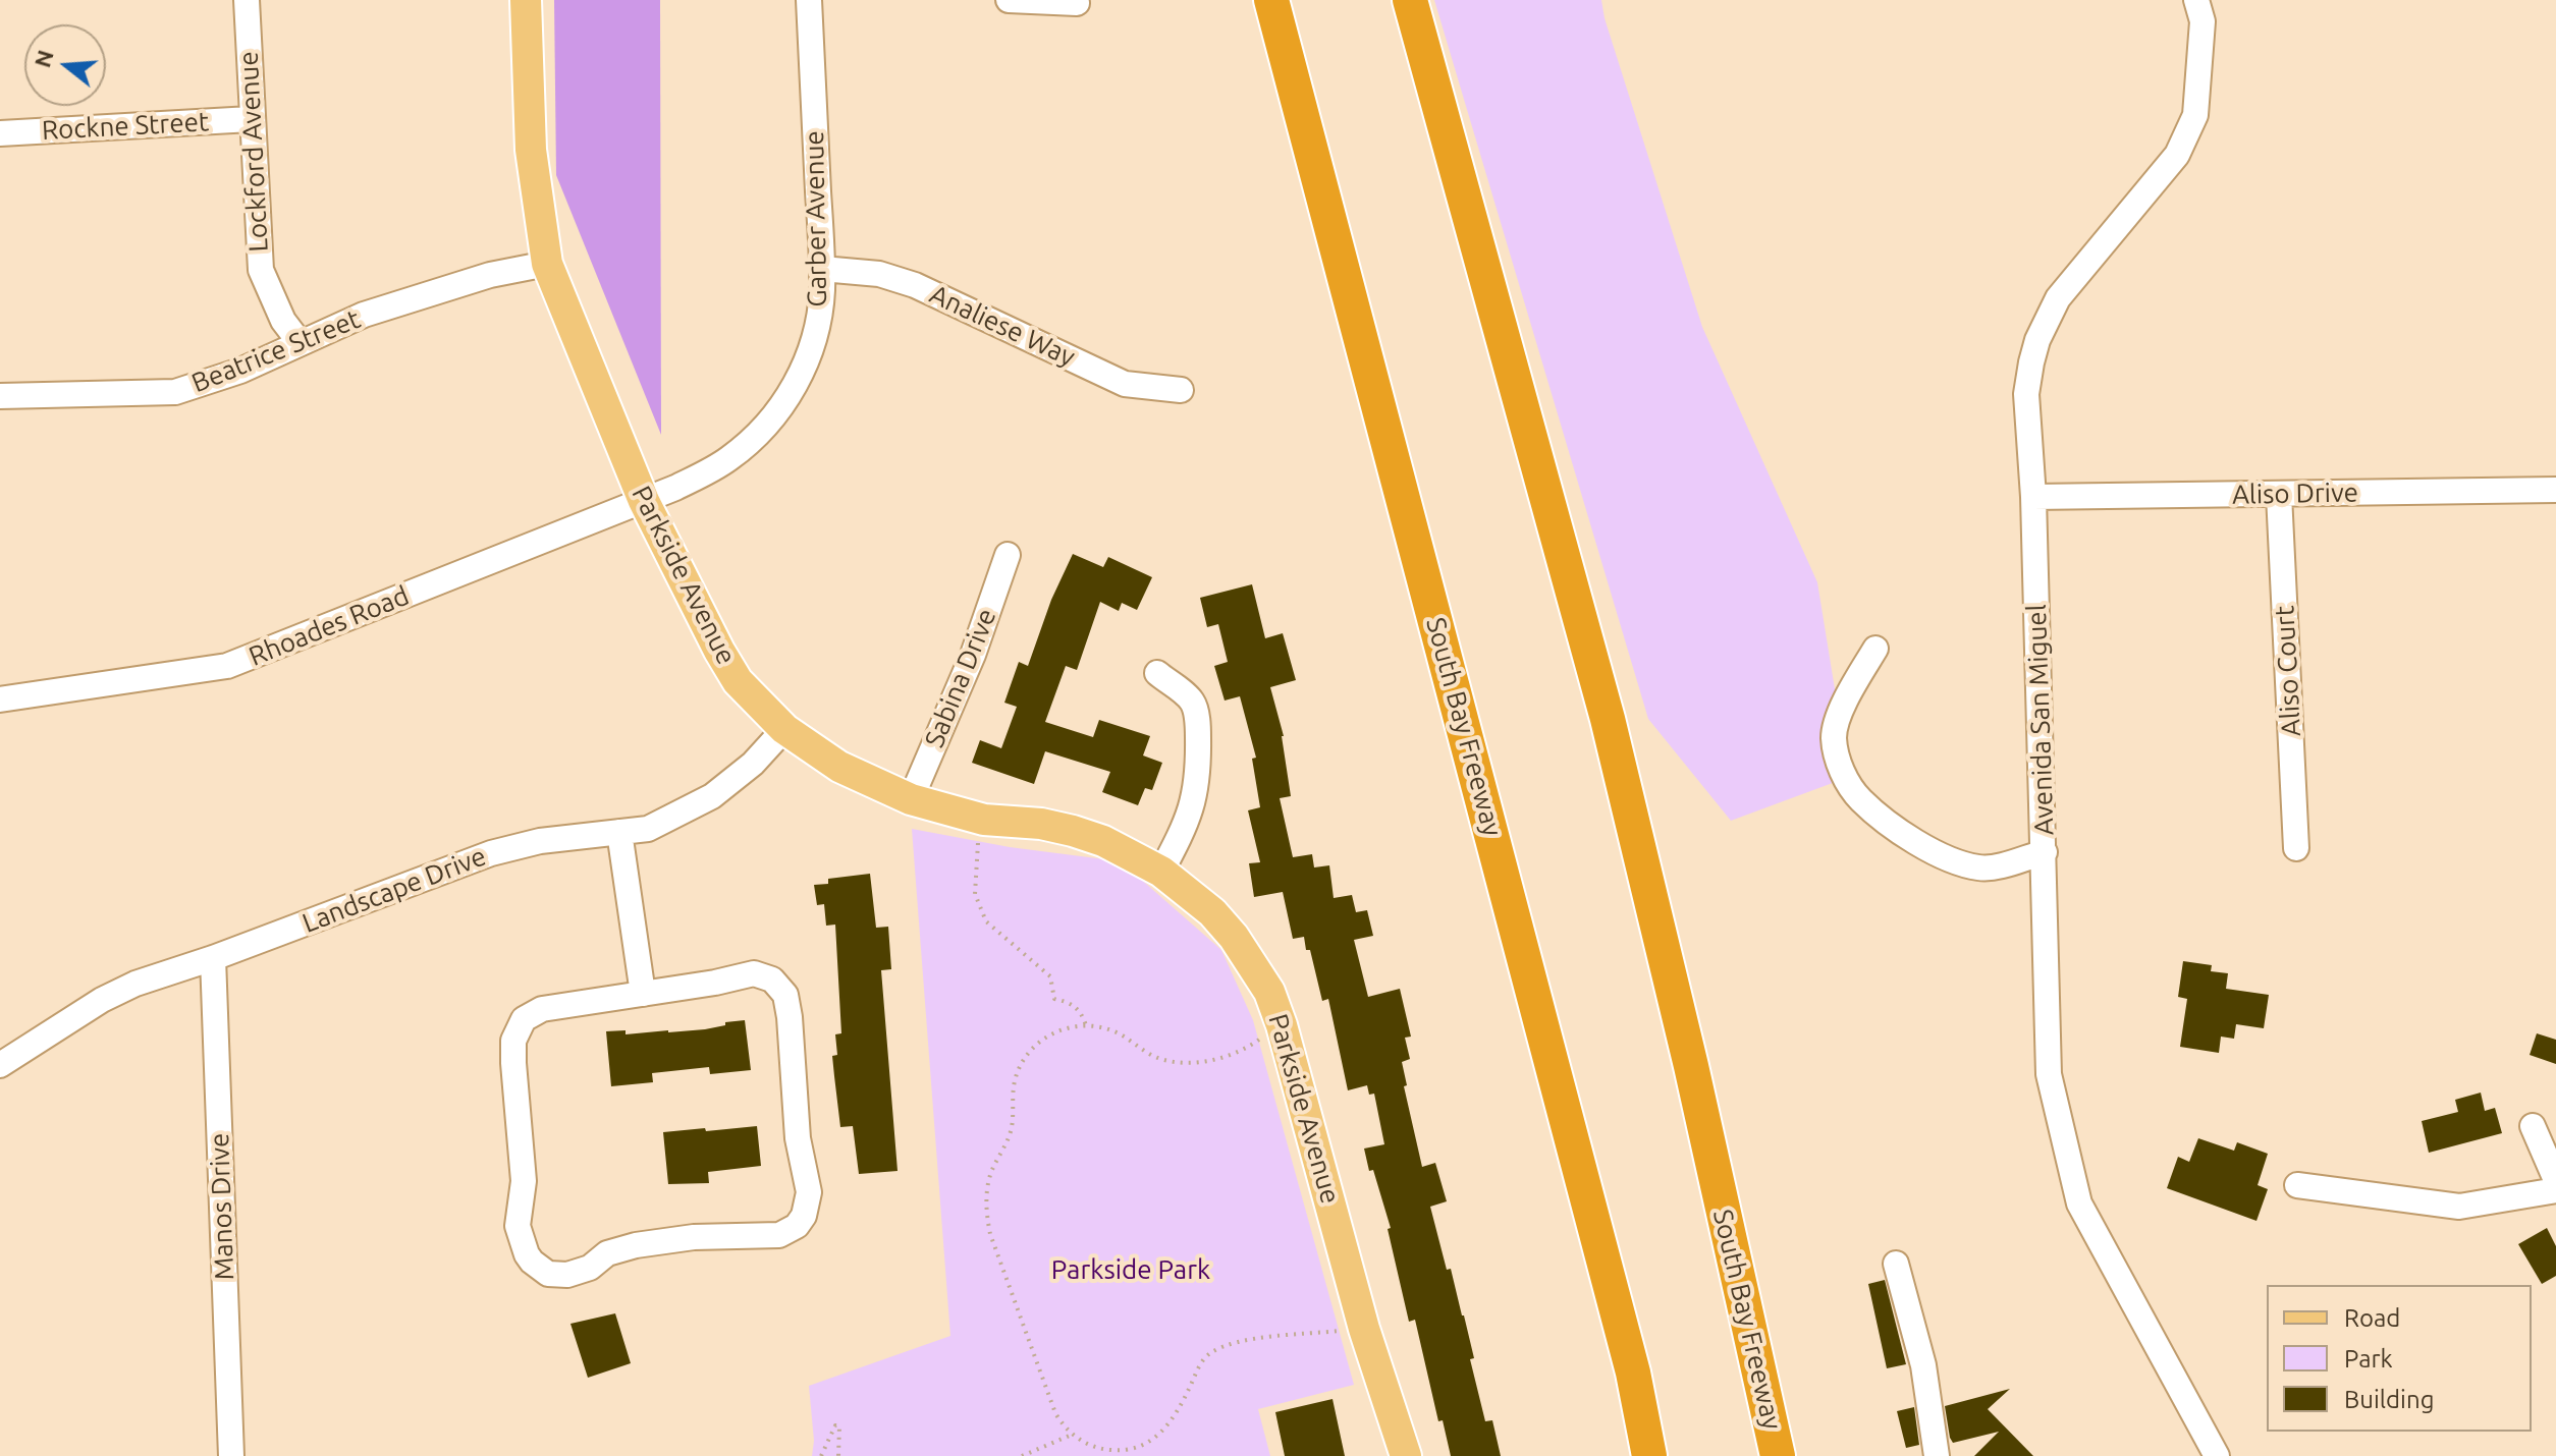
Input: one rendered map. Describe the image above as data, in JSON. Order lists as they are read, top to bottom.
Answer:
{
  "streets": {
    "highway": ["South Bay Freeway"],
    "main road": ["Parkside Avenue"],
    "street": [
      "Rockne Street",
      "Lockford Avenue",
      "Garber Avenue",
      "Analiese Way",
      "Beatrice Street",
      "Aliso Drive",
      "Rhoades Road",
      "Aliso Court",
      "Sabina Drive",
      "Avenida San Miguel",
      "Landscape Drive",
      "Manos Drive"
    ]
  },
  "crossings": [
    ["Rockne Street", "Lockford Avenue"],
    ["Lockford Avenue", "Beatrice Street"],
    ["Garber Avenue", "Analiese Way"],
    ["Garber Avenue", "Parkside Avenue"],
    ["Garber Avenue", "Rhoades Road"],
    ["Beatrice Street", "Parkside Avenue"],
    ["Aliso Drive", "Aliso Court"],
    ["Aliso Drive", "Avenida San Miguel"],
    ["Parkside Avenue", "Rhoades Road"],
    ["Parkside Avenue", "Sabina Drive"],
    ["Parkside Avenue", "Landscape Drive"],
    ["Landscape Drive", "Manos Drive"]
  ],
  "parks": ["Parkside Park"],
  "legend": ["Road", "Park", "Building"],
  "north": "left"
}
